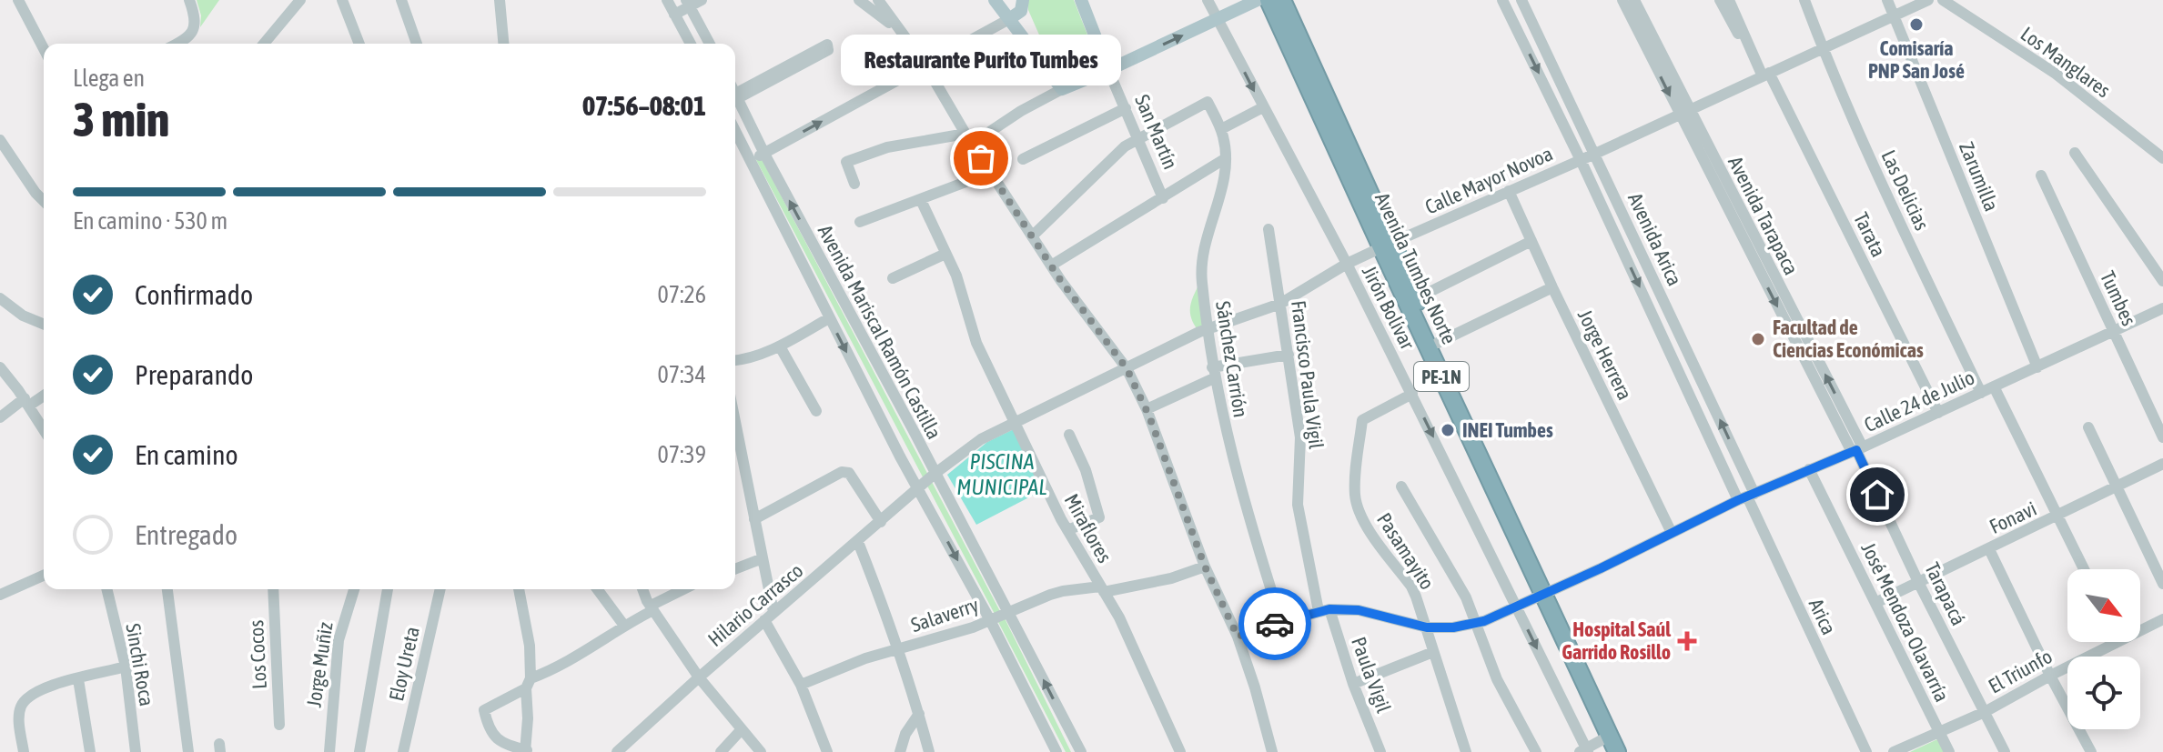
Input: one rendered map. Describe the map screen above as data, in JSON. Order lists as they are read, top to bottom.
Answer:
{
  "streets": {
    "highway": ["Avenida Tumbes Norte", "PE-1N"],
    "main road": ["San Martín"],
    "street": [
      "Los Manglares",
      "Zarumilla",
      "Calle Mayor Novoa",
      "Las Delicias",
      "Avenida Tarapaca",
      "Tarata",
      "Avenida Arica",
      "Tumbes",
      "Jirón Bolívar",
      "Avenida Mariscal Ramón Castilla",
      "Jorge Herrera",
      "Sánchez Carrión",
      "Francisco Paula Vigil",
      "Calle 24 de Julio",
      "Fonavi",
      "Miraflores",
      "Pasamayito",
      "Tarapacá",
      "Hilario Carrasco",
      "Salaverry",
      "Arica",
      "José Mendoza Olavarría",
      "Los Cocos",
      "Eloy Ureta",
      "Sinchi Roca",
      "Jorge Muñiz",
      "El Triunfo",
      "Paula Vigil"
    ]
  },
  "crossings": [
    ["San Martín", "Sánchez Carrión"],
    ["Zarumilla", "Calle Mayor Novoa"],
    ["Zarumilla", "Calle 24 de Julio"],
    ["Calle Mayor Novoa", "Las Delicias"],
    ["Calle Mayor Novoa", "Avenida Tarapaca"],
    ["Calle Mayor Novoa", "Tarata"],
    ["Calle Mayor Novoa", "Avenida Arica"],
    ["Calle Mayor Novoa", "Avenida Tumbes Norte"],
    ["Calle Mayor Novoa", "Jirón Bolívar"],
    ["Calle Mayor Novoa", "Avenida Mariscal Ramón Castilla"],
    ["Calle Mayor Novoa", "Jorge Herrera"],
    ["Calle Mayor Novoa", "Sánchez Carrión"],
    ["Calle Mayor Novoa", "Francisco Paula Vigil"],
    ["Calle Mayor Novoa", "Miraflores"],
    ["Calle Mayor Novoa", "Hilario Carrasco"],
    ["Las Delicias", "Calle 24 de Julio"],
    ["Avenida Tarapaca", "Calle 24 de Julio"],
    ["Avenida Tarapaca", "Tarapacá"],
    ["Tarata", "Calle 24 de Julio"],
    ["Avenida Arica", "Calle 24 de Julio"],
    ["Avenida Arica", "Arica"],
    ["Avenida Tumbes Norte", "Calle 24 de Julio"],
    ["Tumbes", "Calle 24 de Julio"],
    ["Jirón Bolívar", "Calle 24 de Julio"],
    ["Jirón Bolívar", "Pasamayito"],
    ["Avenida Mariscal Ramón Castilla", "Hilario Carrasco"],
    ["Avenida Mariscal Ramón Castilla", "Salaverry"],
    ["Jorge Herrera", "Calle 24 de Julio"],
    ["Sánchez Carrión", "Calle 24 de Julio"],
    ["Francisco Paula Vigil", "Calle 24 de Julio"],
    ["Francisco Paula Vigil", "Paula Vigil"],
    ["Calle 24 de Julio", "Pasamayito"],
    ["Calle 24 de Julio", "Tarapacá"],
    ["Calle 24 de Julio", "Arica"],
    ["Calle 24 de Julio", "José Mendoza Olavarría"],
    ["Calle 24 de Julio", "Paula Vigil"],
    ["Fonavi", "Tarapacá"],
    ["Fonavi", "José Mendoza Olavarría"],
    ["Miraflores", "Salaverry"],
    ["Tarapacá", "El Triunfo"],
    ["José Mendoza Olavarría", "El Triunfo"]
  ],
  "water": ["PISCINA MUNICIPAL"],
  "places": {
    "other": [
      "Comisaría PNP San José",
      "Restaurante Purito Tumbes",
      "Facultad de Ciencias Económicas",
      "INEI Tumbes"
    ],
    "health": ["Hospital Saúl Garrido Rosillo"]
  },
  "north": "bottom right",
  "page": {
    "bubble": "Restaurante Purito Tumbes",
    "heading": ["3 min", "Llega en", "07:56–08:01"],
    "bar": "En camino · 530 m",
    "list": [
      ["Confirmado", "07:26"],
      ["Preparando", "07:34"],
      ["En camino", "07:39"],
      "Entregado"
    ]
  }
}
